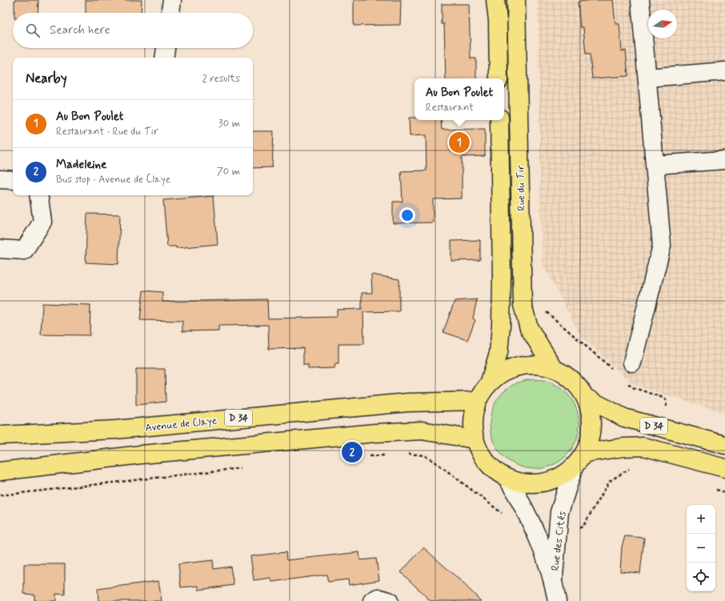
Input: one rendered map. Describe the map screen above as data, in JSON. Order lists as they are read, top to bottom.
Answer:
{
  "streets": {
    "main road": ["Rue du Tir", "D 34", "Avenue de Claye"],
    "street": ["Rue des Cités"]
  },
  "north": "right",
  "page": {
    "search": "Search here",
    "heading": ["Nearby", "2 results"],
    "popup": ["Au Bon Poulet", "Restaurant"],
    "list": [
      {
        "mark": "1",
        "name": "Au Bon Poulet",
        "note": "Restaurant · Rue du Tir",
        "value": "30 m"
      },
      {
        "mark": "2",
        "name": "Madeleine",
        "note": "Bus stop · Avenue de Claye",
        "value": "70 m"
      }
    ],
    "pins": ["1", "2"],
    "map_buttons": ["+", "−"]
  }
}
